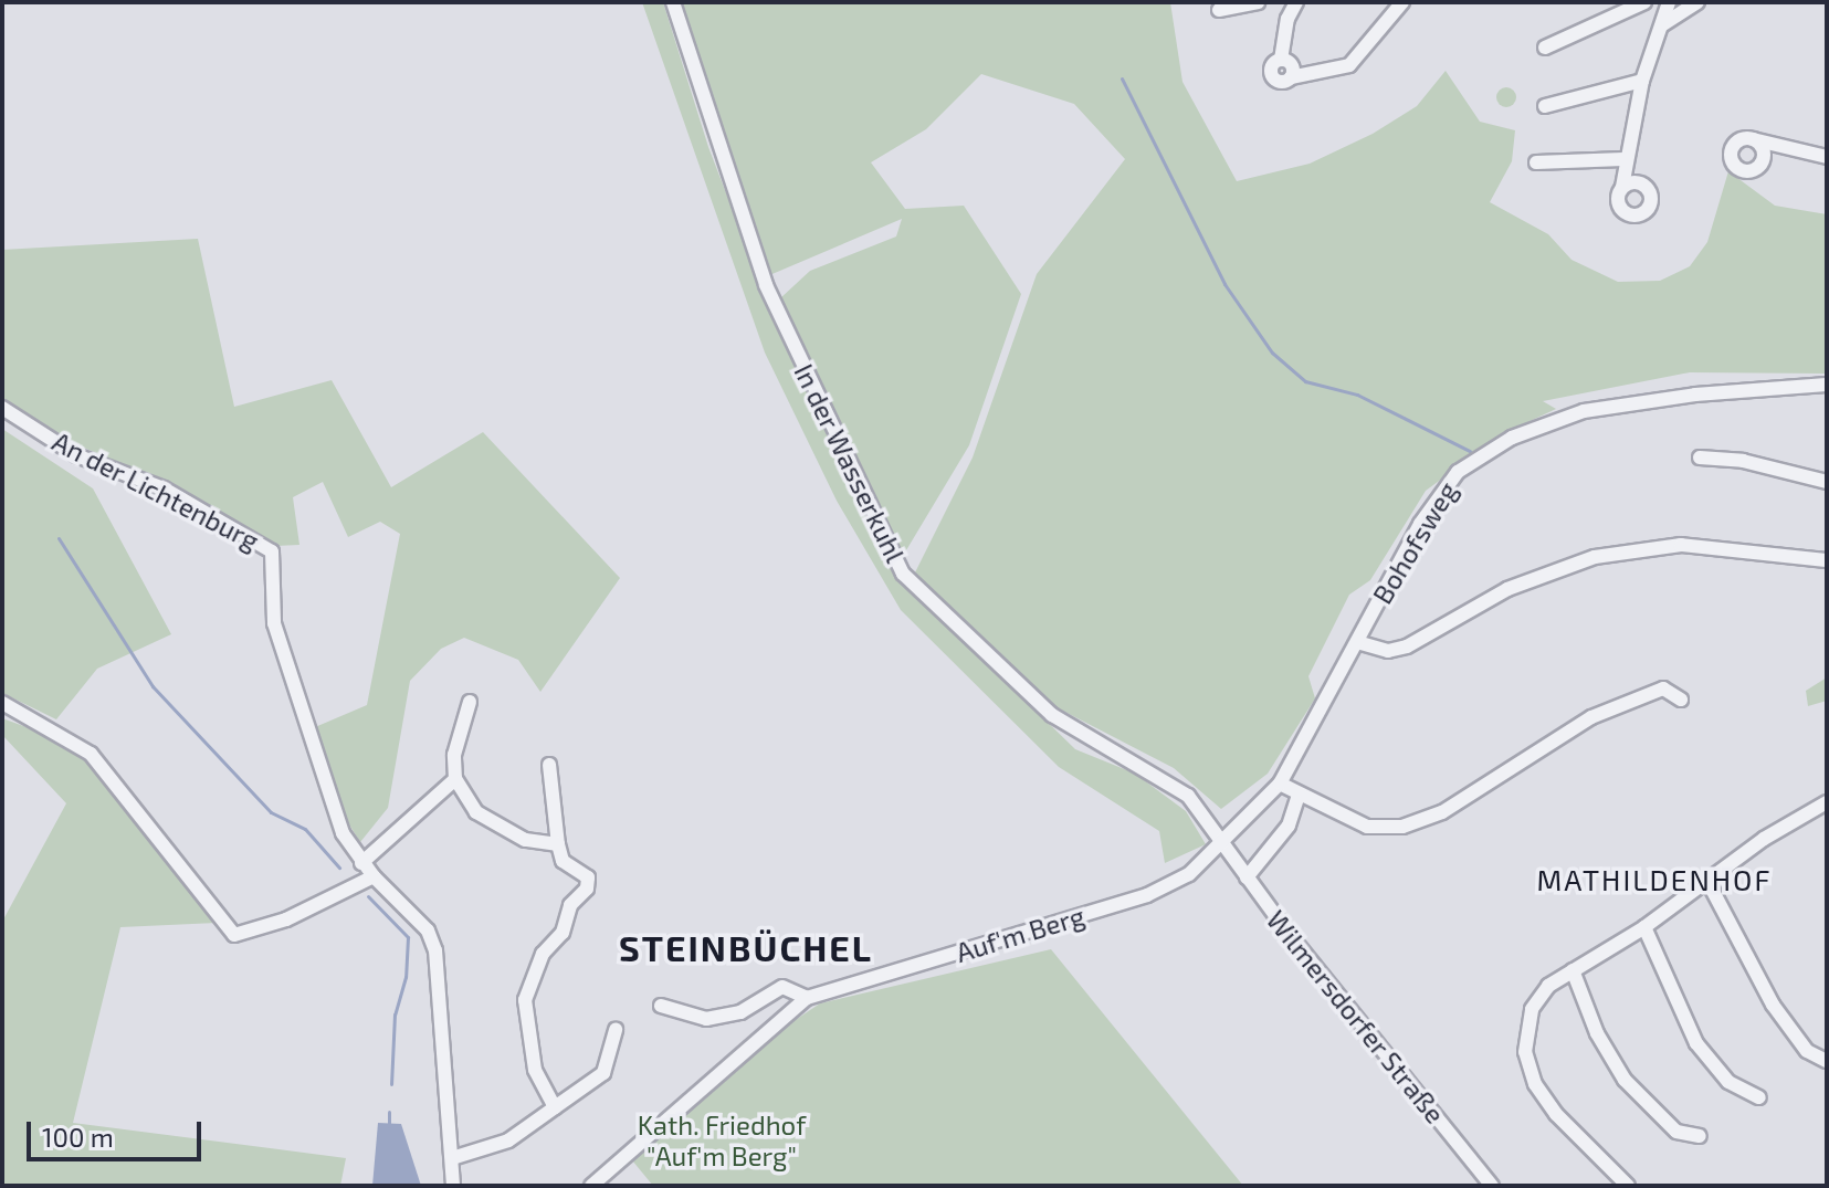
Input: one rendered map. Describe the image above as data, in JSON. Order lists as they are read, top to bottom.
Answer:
{
  "streets": {
    "street": [
      "In der Wasserkuhl",
      "An der Lichtenburg",
      "Bohofsweg",
      "Auf'm Berg",
      "Wilmersdorfer Straße"
    ]
  },
  "crossings": [
    ["In der Wasserkuhl", "Bohofsweg"],
    ["In der Wasserkuhl", "Auf'm Berg"],
    ["In der Wasserkuhl", "Wilmersdorfer Straße"],
    ["Bohofsweg", "Auf'm Berg"],
    ["Bohofsweg", "Wilmersdorfer Straße"],
    ["Auf'm Berg", "Wilmersdorfer Straße"]
  ],
  "districts": ["MATHILDENHOF", "STEINBÜCHEL"],
  "parks": ["Kath. Friedhof \"Auf'm Berg\""],
  "scale_bar": "100 m"
}
